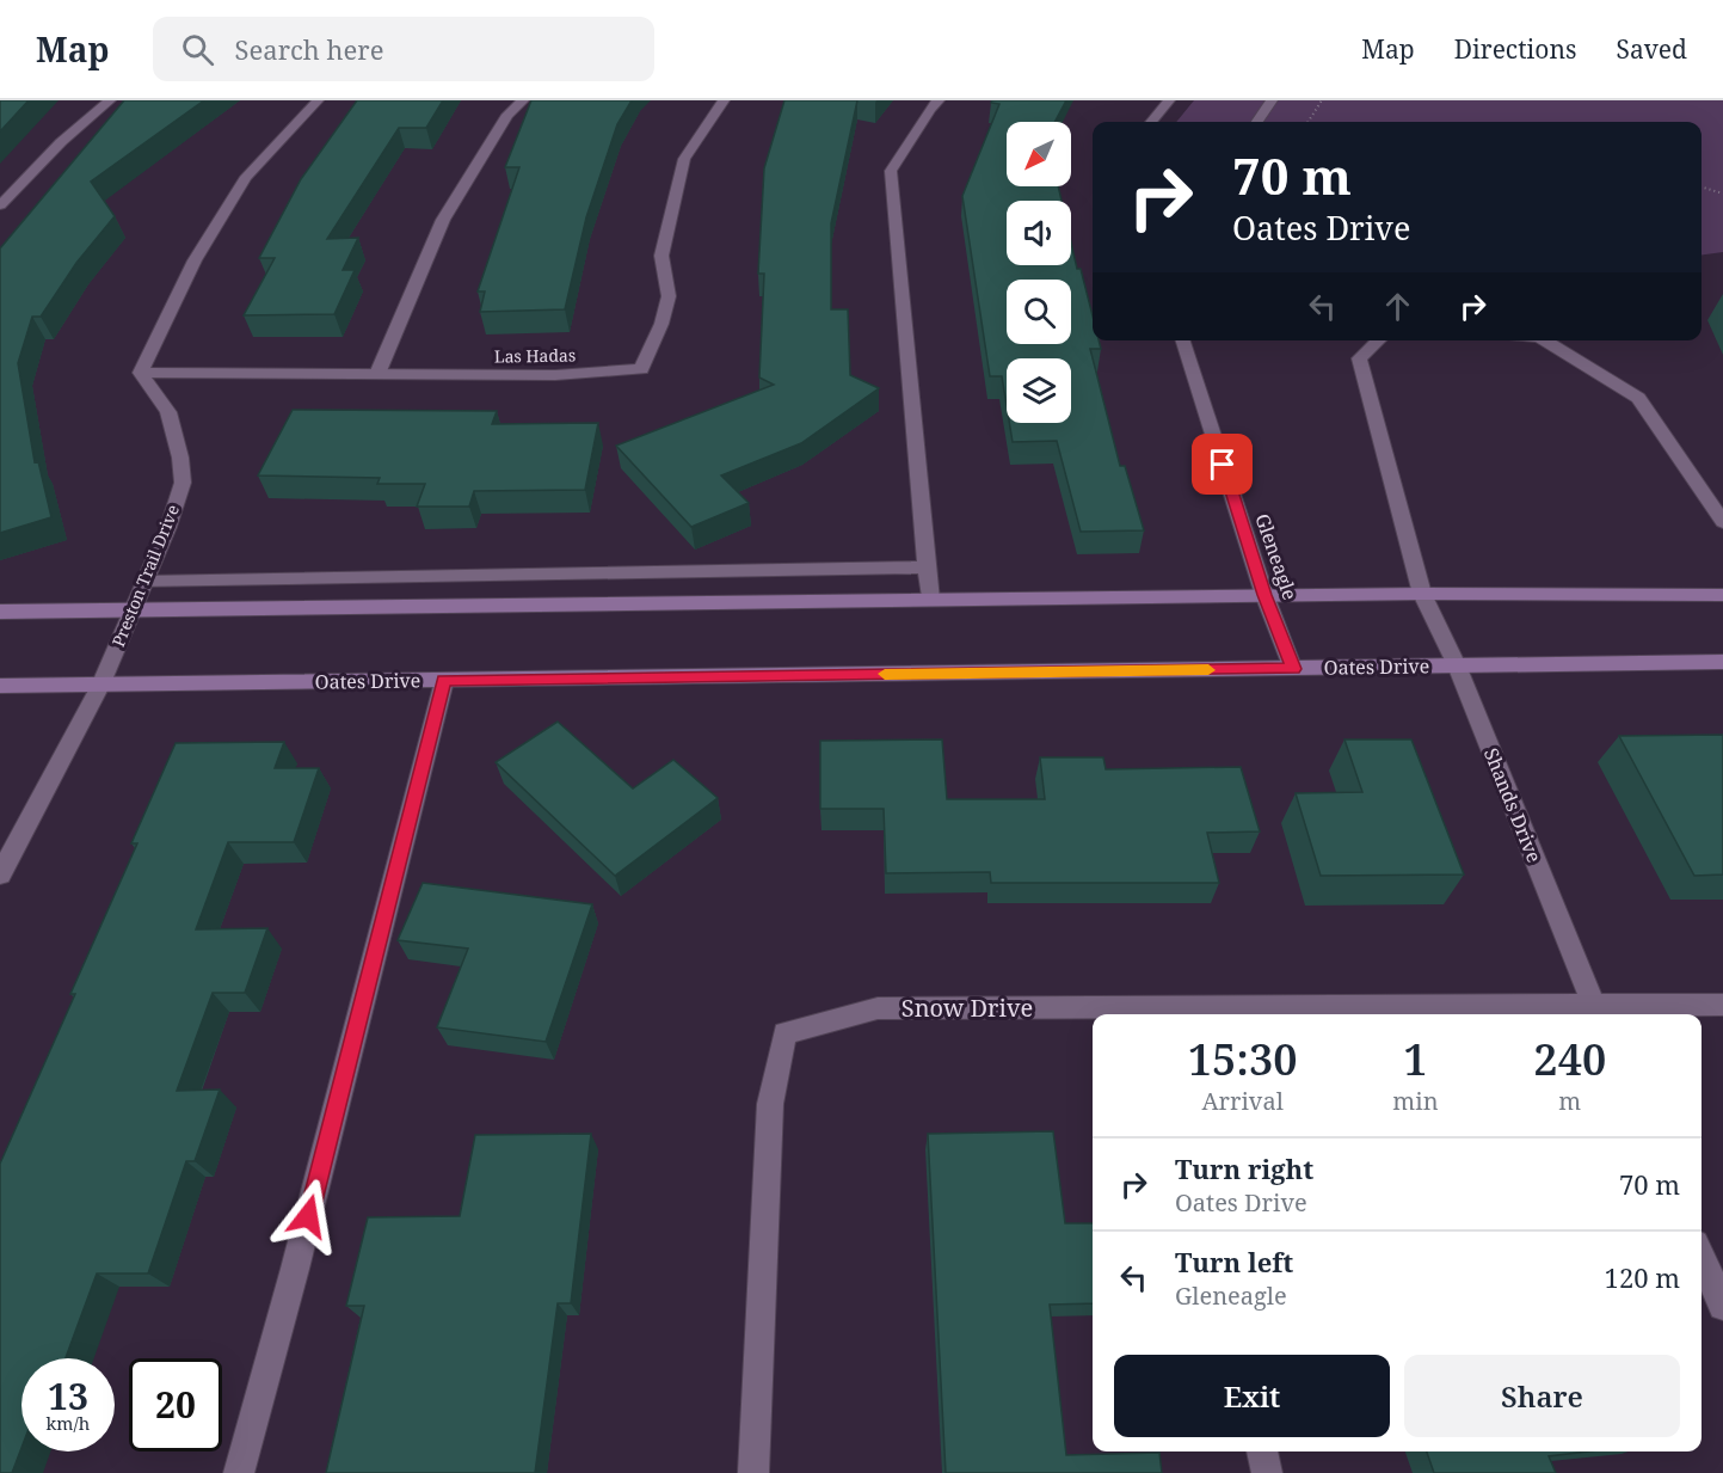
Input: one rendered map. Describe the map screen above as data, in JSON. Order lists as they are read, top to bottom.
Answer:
{
  "streets": {
    "main road": ["Oates Drive"],
    "street": [
      "Las Hadas",
      "Gleneagle",
      "Preston Trail Drive",
      "Shands Drive",
      "Snow Drive"
    ]
  },
  "crossings": [
    ["Las Hadas", "Preston Trail Drive"],
    ["Gleneagle", "Oates Drive"],
    ["Preston Trail Drive", "Oates Drive"],
    ["Oates Drive", "Shands Drive"],
    ["Shands Drive", "Snow Drive"]
  ],
  "north": "bottom left",
  "page": {
    "header": "Map",
    "search": "Search here",
    "nav": ["Map", "Directions", "Saved"],
    "turn": ["70 m", "Oates Drive"],
    "eta": [
      "15:30",
      "Arrival",
      "1",
      "min",
      "240",
      "m"
    ],
    "list": [
      {
        "name": "Turn right",
        "note": "Oates Drive",
        "value": "70 m"
      },
      {
        "name": "Turn left",
        "note": "Gleneagle",
        "value": "120 m"
      }
    ],
    "buttons": ["Exit", "Share"],
    "speed": "13 km/h",
    "limit": "20"
  }
}
